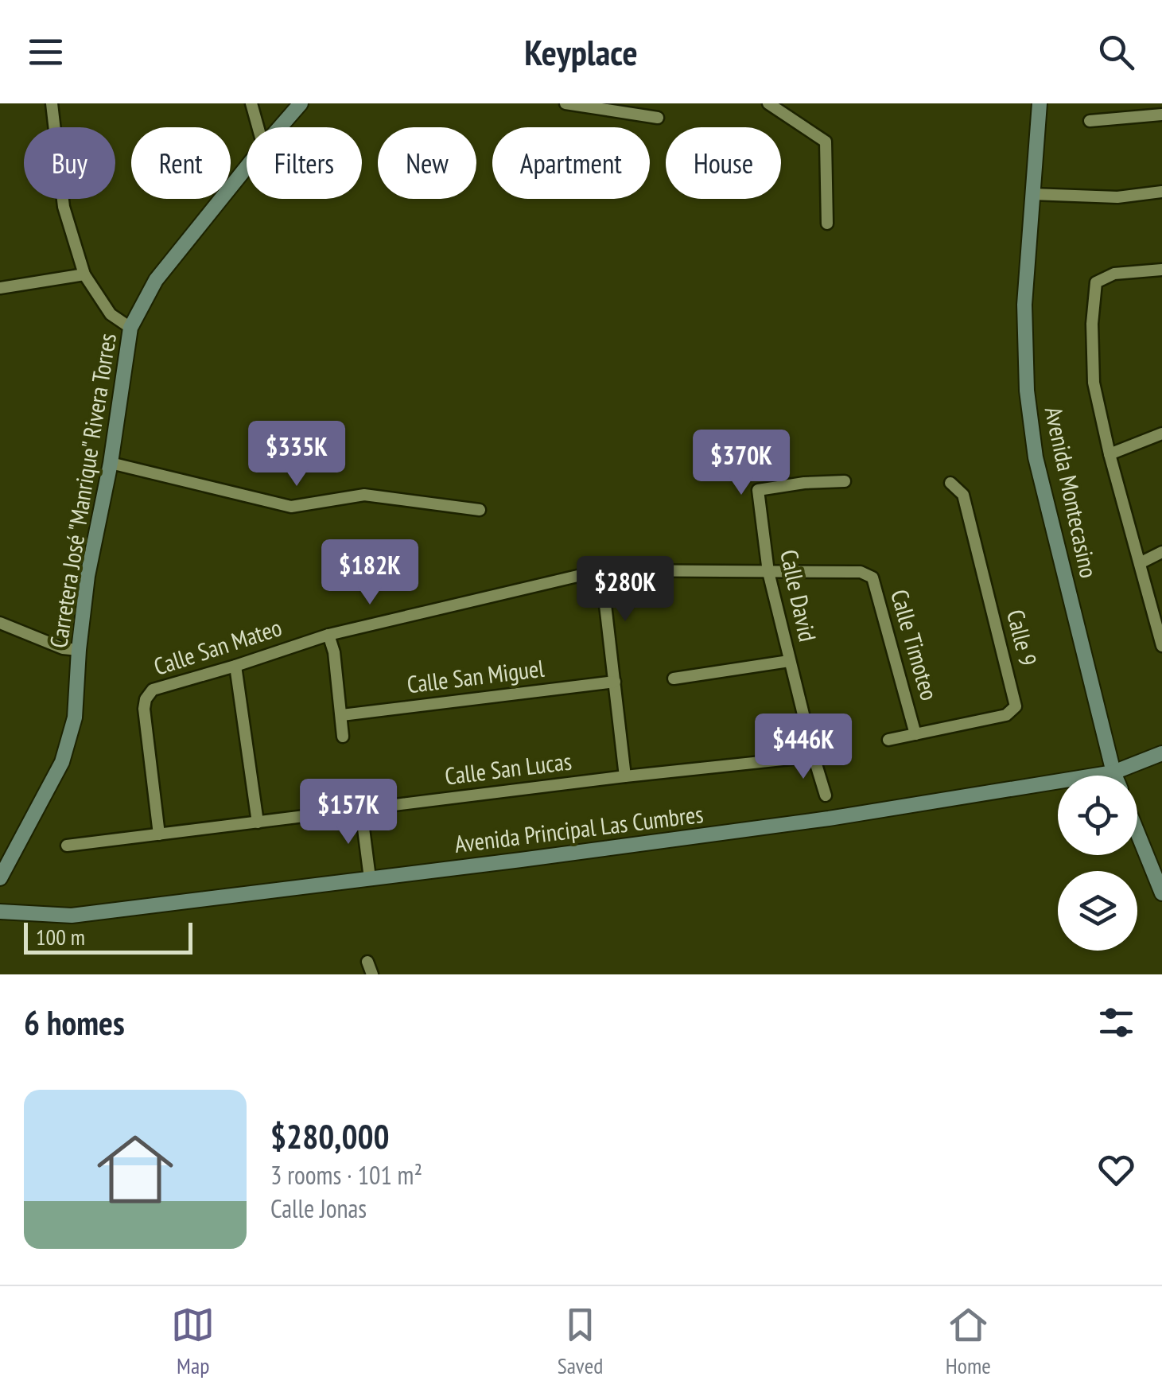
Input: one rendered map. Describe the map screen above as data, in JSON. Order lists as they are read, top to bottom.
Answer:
{
  "streets": {
    "street": [
      "Carretera José \"Manrique\" Rivera Torres",
      "Avenida Montecasino",
      "Calle David",
      "Calle 9",
      "Calle Timoteo",
      "Calle San Mateo",
      "Calle San Miguel",
      "Calle San Lucas",
      "Avenida Principal Las Cumbres"
    ]
  },
  "crossings": [
    ["Avenida Montecasino", "Avenida Principal Las Cumbres"],
    ["Calle David", "Calle Timoteo"],
    ["Calle David", "Calle San Mateo"],
    ["Calle David", "Calle San Lucas"],
    ["Calle 9", "Calle Timoteo"],
    ["Calle Timoteo", "Calle San Mateo"],
    ["Calle San Mateo", "Calle San Lucas"]
  ],
  "scale_bar": "100 m",
  "page": {
    "header": "Keyplace",
    "chip": [
      "Buy",
      "Rent",
      "Filters",
      "New",
      "Apartment",
      "House"
    ],
    "price": [
      "$335K",
      "$370K",
      "$182K",
      "$280K",
      "$446K",
      "$157K"
    ],
    "scale": "100 m",
    "heading": "6 homes",
    "list": [
      {
        "name": "$280,000",
        "note": "3 rooms · 101 m² · Calle Jonas"
      }
    ],
    "tabs": ["Map", "Saved", "Home"]
  }
}
